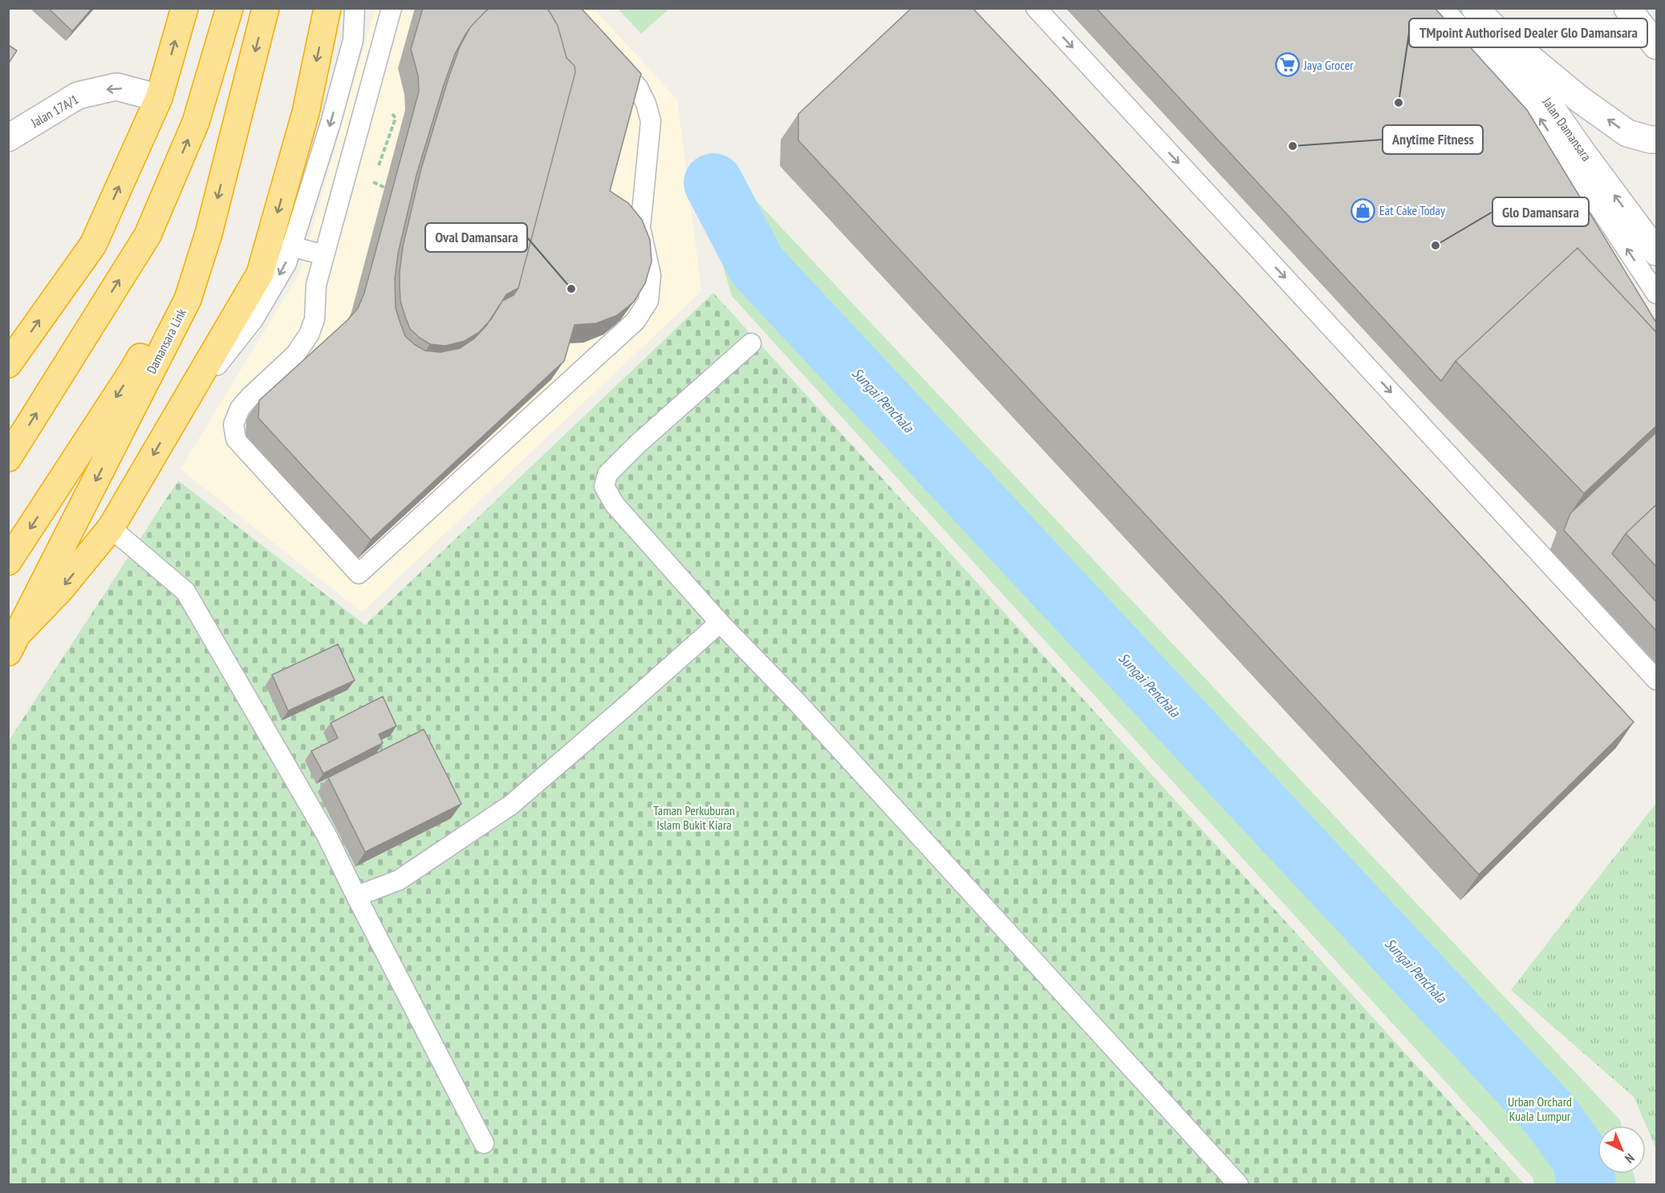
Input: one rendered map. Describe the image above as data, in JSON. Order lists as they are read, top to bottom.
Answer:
{
  "streets": {
    "highway": ["Damansara Link"],
    "main road": ["Jalan 17A/1", "Jalan Damansara"]
  },
  "one_way": ["Jalan 17A/1"],
  "water": ["Sungai Penchala"],
  "parks": ["Taman Perkuburan Islam Bukit Kiara", "Urban Orchard Kuala Lumpur"],
  "places": {
    "supermarket": ["Jaya Grocer"],
    "other": [
      "TMpoint Authorised Dealer Glo Damansara",
      "Anytime Fitness",
      "Glo Damansara",
      "Oval Damansara"
    ],
    "shop": ["Eat Cake Today"]
  },
  "north": "bottom right"
}
